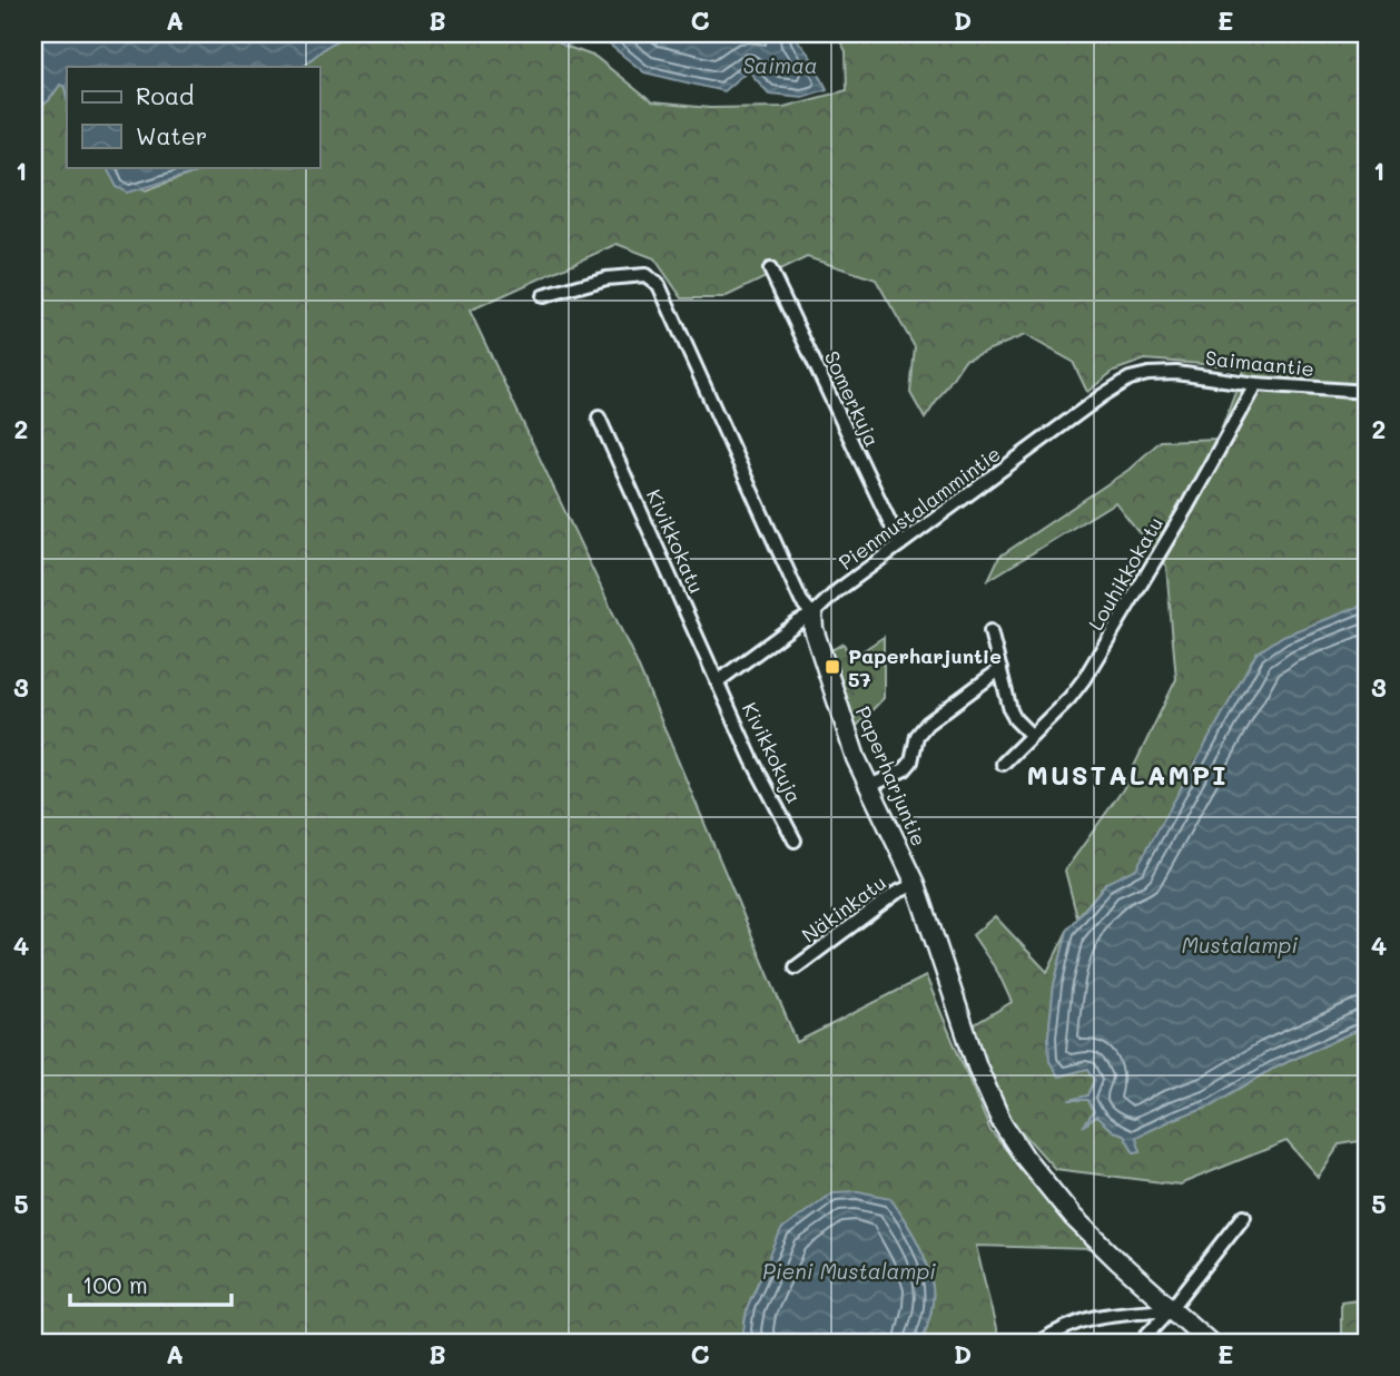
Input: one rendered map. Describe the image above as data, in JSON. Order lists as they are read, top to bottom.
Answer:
{
  "streets": {
    "street": [
      "Saimaantie",
      "Somerkuja",
      "Pienmustalammintie",
      "Kivikkokatu",
      "Louhikkokatu",
      "Kivikkokuja",
      "Paperharjuntie",
      "Näkinkatu"
    ]
  },
  "crossings": [
    ["Saimaantie", "Pienmustalammintie"],
    ["Saimaantie", "Louhikkokatu"],
    ["Somerkuja", "Pienmustalammintie"],
    ["Pienmustalammintie", "Kivikkokatu"],
    ["Pienmustalammintie", "Kivikkokuja"],
    ["Pienmustalammintie", "Paperharjuntie"],
    ["Kivikkokatu", "Kivikkokuja"],
    ["Paperharjuntie", "Näkinkatu"]
  ],
  "districts": ["MUSTALAMPI"],
  "water": ["Saimaa", "Mustalampi", "Pieni Mustalampi"],
  "places": {
    "transit": ["Paperharjuntie 57"]
  },
  "legend": ["Road", "Water"],
  "scale_bar": "100 m",
  "grid": {
    "columns": [
      "A",
      "B",
      "C",
      "D",
      "E"
    ],
    "rows": [
      "1",
      "2",
      "3",
      "4",
      "5"
    ]
  }
}
